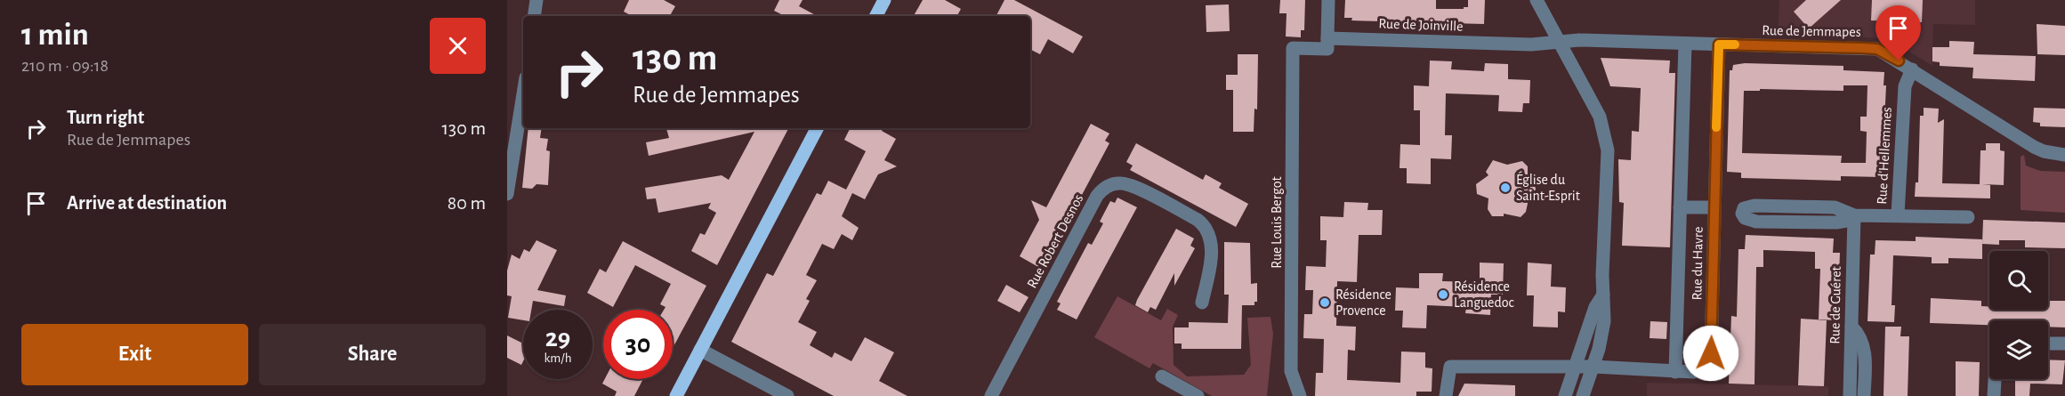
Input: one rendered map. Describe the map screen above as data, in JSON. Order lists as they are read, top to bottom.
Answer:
{
  "streets": {
    "street": [
      "Rue de Joinville",
      "Rue de Jemmapes",
      "Rue d'Hellemmes",
      "Rue Louis Bergot",
      "Rue Robert Desnos",
      "Rue du Havre",
      "Rue de Guéret"
    ]
  },
  "crossings": [
    ["Rue de Joinville", "Rue de Jemmapes"],
    ["Rue de Joinville", "Rue Louis Bergot"],
    ["Rue de Jemmapes", "Rue d'Hellemmes"],
    ["Rue de Jemmapes", "Rue du Havre"]
  ],
  "places": ["Église du Saint-Esprit", "Résidence Languedoc", "Résidence Provence"],
  "page": {
    "heading": ["1 min", "210 m · 09:18"],
    "turn": ["130 m", "Rue de Jemmapes"],
    "list": [
      {
        "name": "Turn right",
        "note": "Rue de Jemmapes",
        "value": "130 m"
      },
      {
        "name": "Arrive at destination",
        "value": "80 m"
      }
    ],
    "speed": "29 km/h",
    "limit": "30",
    "buttons": ["Exit", "Share"]
  }
}
